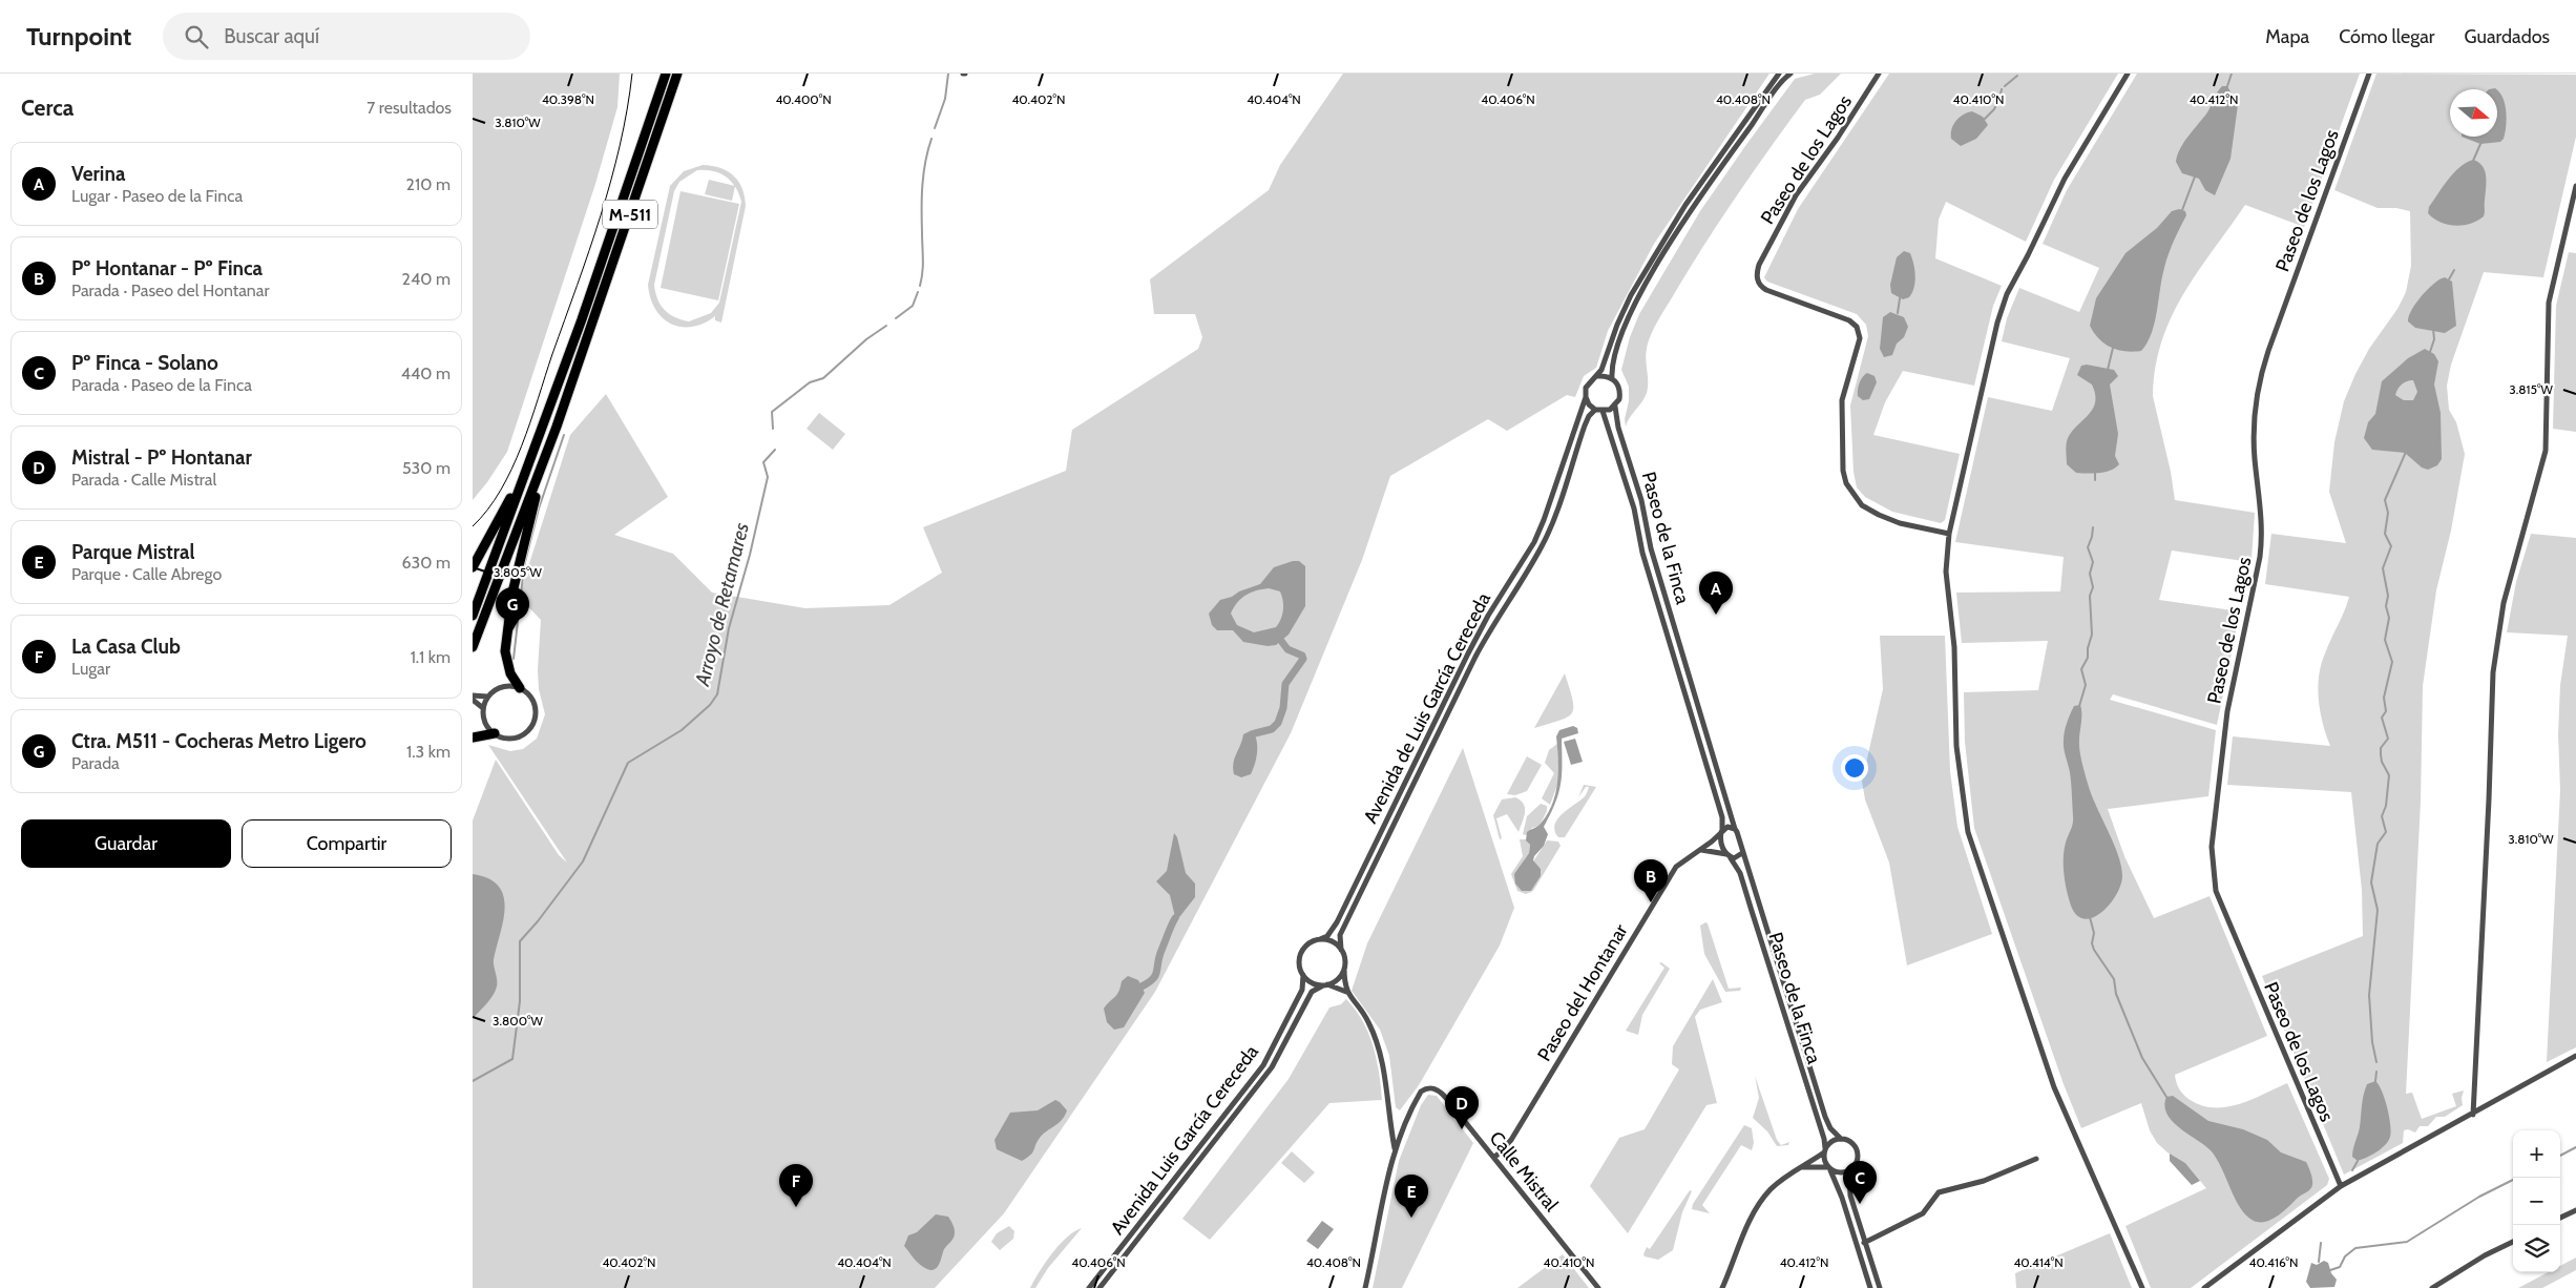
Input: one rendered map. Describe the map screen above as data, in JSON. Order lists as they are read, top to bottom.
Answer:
{
  "streets": {
    "highway": ["M-511"],
    "street": [
      "Paseo de los Lagos",
      "Paseo de la Finca",
      "Avenida de Luis García Cereceda",
      "Paseo del Hontanar",
      "Avenida Luis García Cereceda",
      "Calle Mistral"
    ]
  },
  "crossings": [
    ["Paseo de la Finca", "Avenida de Luis García Cereceda"],
    ["Paseo de la Finca", "Paseo del Hontanar"],
    ["Avenida de Luis García Cereceda", "Avenida Luis García Cereceda"],
    ["Paseo del Hontanar", "Calle Mistral"]
  ],
  "water": ["Arroyo de Retamares"],
  "north": "right",
  "page": {
    "header": "Turnpoint",
    "search": "Buscar aquí",
    "nav": ["Mapa", "Cómo llegar", "Guardados"],
    "heading": ["Cerca", "7 resultados"],
    "list": [
      {
        "mark": "A",
        "name": "Verina",
        "note": "Lugar · Paseo de la Finca",
        "value": "210 m"
      },
      {
        "mark": "B",
        "name": "Pº Hontanar - Pº Finca",
        "note": "Parada · Paseo del Hontanar",
        "value": "240 m"
      },
      {
        "mark": "C",
        "name": "Pº Finca - Solano",
        "note": "Parada · Paseo de la Finca",
        "value": "440 m"
      },
      {
        "mark": "D",
        "name": "Mistral - Pº Hontanar",
        "note": "Parada · Calle Mistral",
        "value": "530 m"
      },
      {
        "mark": "E",
        "name": "Parque Mistral",
        "note": "Parque · Calle Abrego",
        "value": "630 m"
      },
      {
        "mark": "F",
        "name": "La Casa Club",
        "note": "Lugar",
        "value": "1.1 km"
      },
      {
        "mark": "G",
        "name": "Ctra. M511 - Cocheras Metro Ligero",
        "note": "Parada",
        "value": "1.3 km"
      }
    ],
    "pins": [
      "A",
      "G",
      "B",
      "D",
      "C",
      "F",
      "E"
    ],
    "buttons": ["Guardar", "Compartir"],
    "map_buttons": ["+", "−"]
  },
  "coordinates": [
    "40.398°N",
    "40.400°N",
    "40.402°N",
    "40.404°N",
    "40.406°N",
    "40.408°N",
    "40.410°N",
    "40.412°N",
    "3.810°W",
    "3.815°W",
    "3.805°W",
    "3.800°W",
    "40.414°N",
    "40.416°N"
  ]
}
